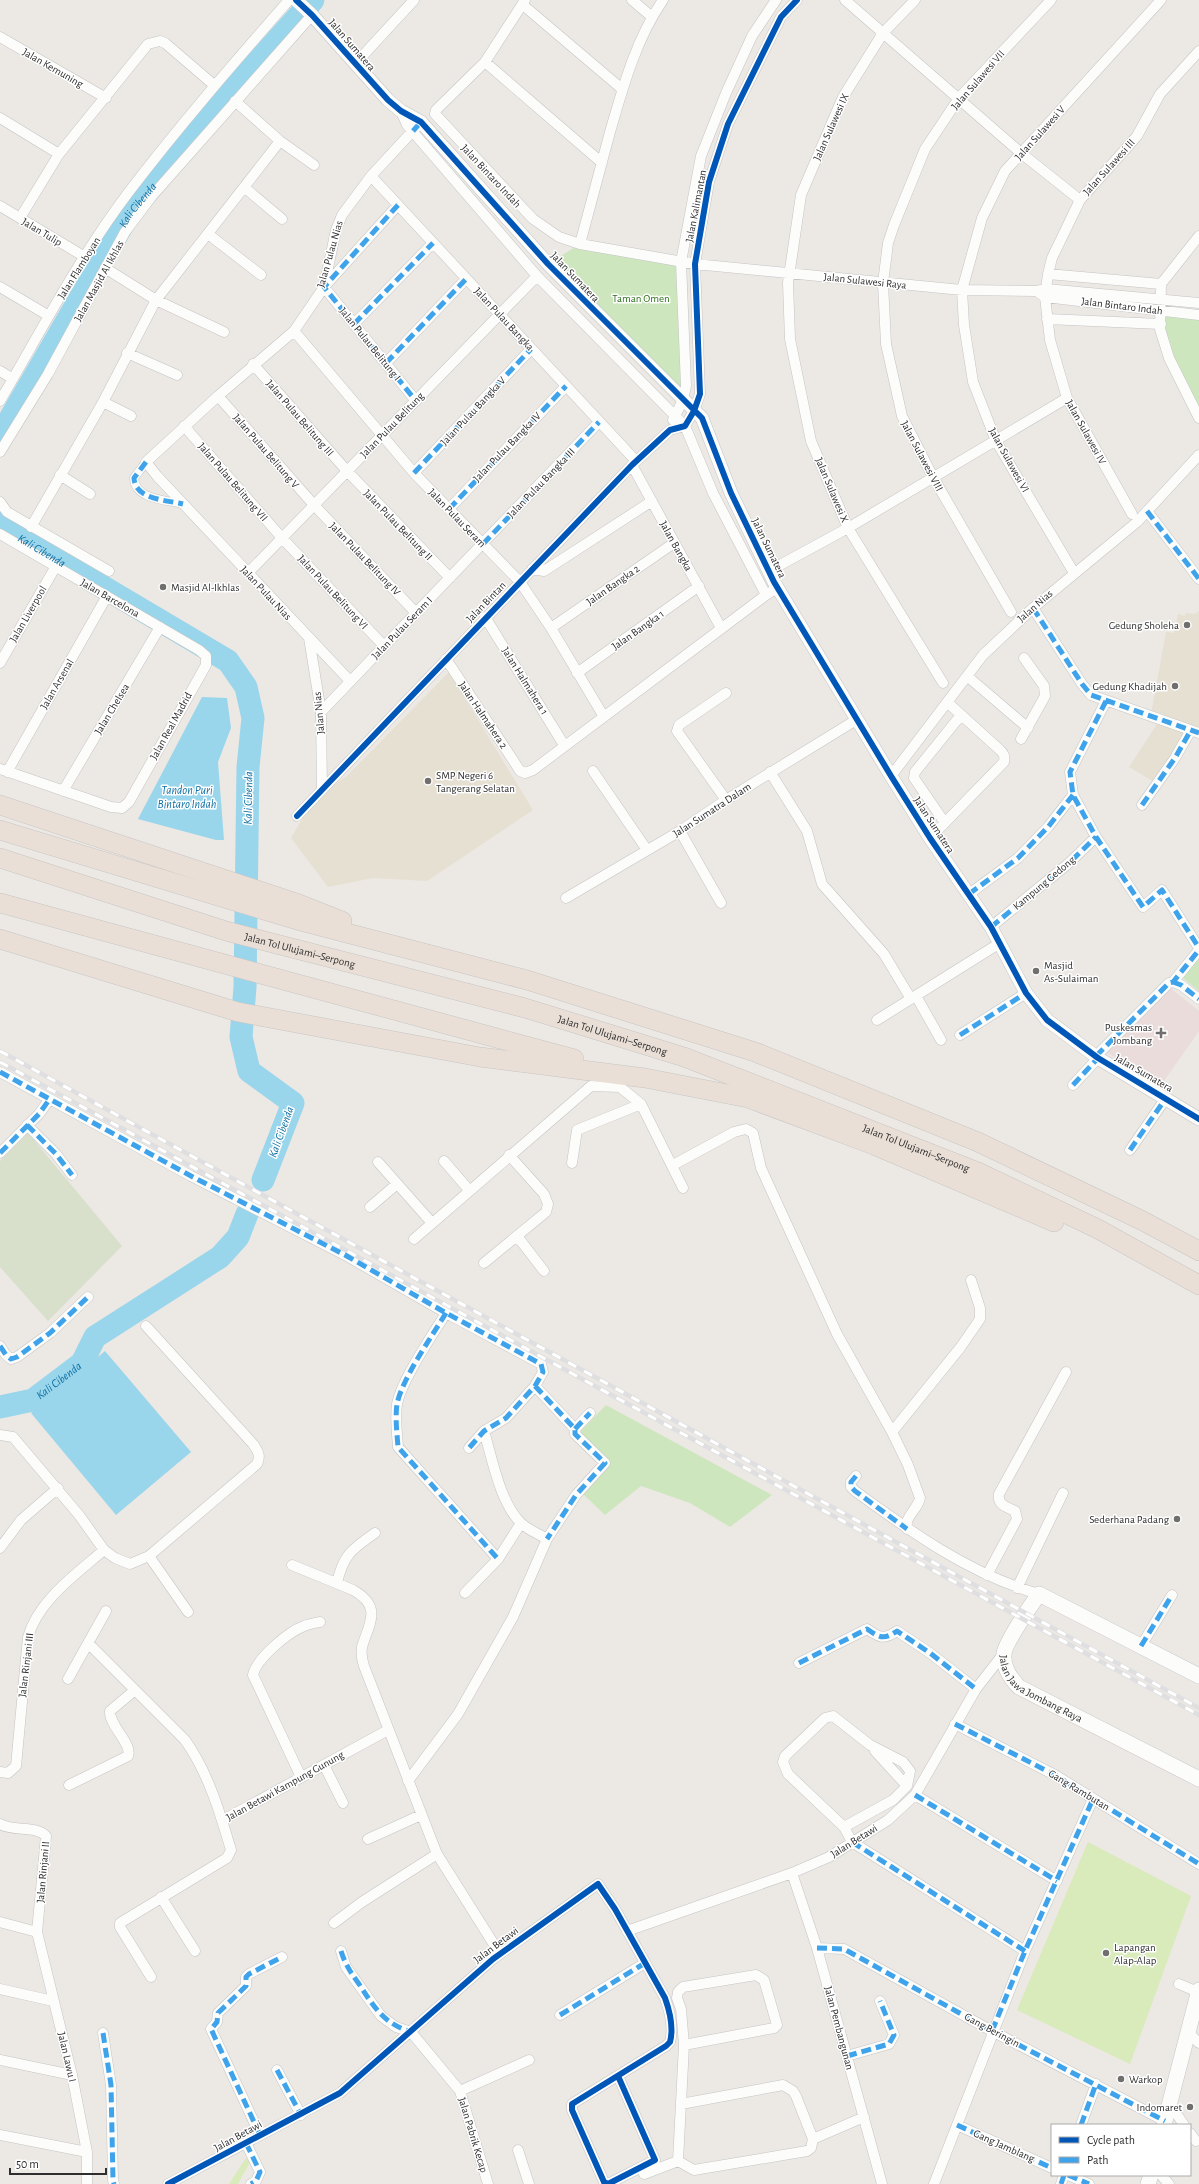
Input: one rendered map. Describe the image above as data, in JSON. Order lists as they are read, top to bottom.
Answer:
{
  "streets": {
    "highway": ["Jalan Tol Ulujami–Serpong"],
    "main road": ["Jalan Jawa Jombang Raya"],
    "street": [
      "Jalan Sumatera",
      "Jalan Kemuning",
      "Jalan Sulawesi VII",
      "Jalan Sulawesi IX",
      "Jalan Sulawesi V",
      "Jalan Sulawesi III",
      "Jalan Bintaro Indah",
      "Jalan Kalimantan",
      "Jalan Tulip",
      "Jalan Pulau Nias",
      "Jalan Flamboyan",
      "Jalan Masjid Al Ikhlas",
      "Jalan Sulawesi Raya",
      "Jalan Pulau Bangka",
      "Jalan Pulau Belitung I",
      "Jalan Pulau Bangka V",
      "Jalan Pulau Belitung III",
      "Jalan Pulau Belitung",
      "Jalan Sulawesi IV",
      "Jalan Pulau Bangka IV",
      "Jalan Pulau Belitung V",
      "Jalan Sulawesi VIII",
      "Jalan Sulawesi VI",
      "Jalan Pulau Belitung VII",
      "Jalan Pulau Bangka III",
      "Jalan Sulawesi X",
      "Jalan Pulau Seram",
      "Jalan Pulau Belitung II",
      "Jalan Bangka",
      "Jalan Pulau Belitung IV",
      "Jalan Bangka 2",
      "Jalan Pulau Belitung VI",
      "Jalan Barcelona",
      "Jalan Bintan",
      "Jalan Nias",
      "Jalan Liverpool",
      "Jalan Pulau Seram I",
      "Jalan Bangka 1",
      "Jalan Halmahera 1",
      "Jalan Arsenal",
      "Jalan Chelsea",
      "Jalan Halmahera 2",
      "Jalan Real Madrid",
      "Jalan Sumatra Dalam",
      "Kampung Gedong",
      "Jalan Rinjani III",
      "Jalan Betawi Kampung Gunung",
      "Gang Rambutan",
      "Jalan Betawi",
      "Jalan Rinjani II",
      "Jalan Pembangunan",
      "Gang Beringin",
      "Jalan Lawu I",
      "Jalan Pabrik Kecap",
      "Gang Jamblang"
    ]
  },
  "crossings": [
    ["Jalan Sumatera", "Jalan Kalimantan"],
    ["Jalan Sumatera", "Jalan Pulau Nias"],
    ["Jalan Sumatera", "Jalan Masjid Al Ikhlas"],
    ["Jalan Sumatera", "Jalan Pulau Belitung"],
    ["Jalan Sumatera", "Jalan Bintan"],
    ["Jalan Sumatera", "Jalan Nias"],
    ["Jalan Sumatera", "Jalan Sumatra Dalam"],
    ["Jalan Sumatera", "Kampung Gedong"],
    ["Jalan Sulawesi VII", "Jalan Sulawesi Raya"],
    ["Jalan Sulawesi VII", "Jalan Sulawesi VIII"],
    ["Jalan Sulawesi IX", "Jalan Sulawesi Raya"],
    ["Jalan Sulawesi IX", "Jalan Sulawesi X"],
    ["Jalan Sulawesi V", "Jalan Sulawesi Raya"],
    ["Jalan Sulawesi V", "Jalan Sulawesi VI"],
    ["Jalan Sulawesi III", "Jalan Bintaro Indah"],
    ["Jalan Sulawesi III", "Jalan Sulawesi Raya"],
    ["Jalan Sulawesi III", "Jalan Sulawesi IV"],
    ["Jalan Bintaro Indah", "Jalan Kalimantan"],
    ["Jalan Bintaro Indah", "Jalan Sulawesi Raya"],
    ["Jalan Bintaro Indah", "Jalan Sulawesi IV"],
    ["Jalan Kalimantan", "Jalan Sulawesi Raya"],
    ["Jalan Kalimantan", "Jalan Bintan"],
    ["Jalan Tulip", "Jalan Flamboyan"],
    ["Jalan Pulau Nias", "Jalan Pulau Bangka"],
    ["Jalan Pulau Nias", "Jalan Pulau Belitung I"],
    ["Jalan Pulau Nias", "Jalan Pulau Belitung III"],
    ["Jalan Pulau Nias", "Jalan Pulau Belitung"],
    ["Jalan Pulau Nias", "Jalan Pulau Belitung V"],
    ["Jalan Pulau Nias", "Jalan Pulau Belitung VII"],
    ["Jalan Pulau Nias", "Jalan Pulau Seram"],
    ["Jalan Pulau Nias", "Jalan Nias"],
    ["Jalan Pulau Nias", "Jalan Pulau Seram I"],
    ["Jalan Sulawesi Raya", "Jalan Sulawesi IV"],
    ["Jalan Sulawesi Raya", "Jalan Sulawesi VIII"],
    ["Jalan Sulawesi Raya", "Jalan Sulawesi VI"],
    ["Jalan Sulawesi Raya", "Jalan Sulawesi X"],
    ["Jalan Pulau Bangka", "Jalan Pulau Bangka V"],
    ["Jalan Pulau Bangka", "Jalan Pulau Belitung"],
    ["Jalan Pulau Bangka", "Jalan Pulau Bangka IV"],
    ["Jalan Pulau Bangka", "Jalan Pulau Bangka III"],
    ["Jalan Pulau Bangka", "Jalan Bangka"],
    ["Jalan Pulau Bangka", "Jalan Bintan"],
    ["Jalan Pulau Belitung I", "Jalan Pulau Belitung"],
    ["Jalan Pulau Bangka V", "Jalan Pulau Seram"],
    ["Jalan Pulau Belitung III", "Jalan Pulau Belitung"],
    ["Jalan Pulau Belitung III", "Jalan Pulau Belitung II"],
    ["Jalan Pulau Belitung", "Jalan Pulau Belitung V"],
    ["Jalan Pulau Belitung", "Jalan Pulau Belitung VII"],
    ["Jalan Pulau Belitung", "Jalan Pulau Seram"],
    ["Jalan Pulau Belitung", "Jalan Pulau Belitung II"],
    ["Jalan Pulau Belitung", "Jalan Pulau Belitung IV"],
    ["Jalan Pulau Belitung", "Jalan Pulau Belitung VI"],
    ["Jalan Pulau Bangka IV", "Jalan Pulau Seram"],
    ["Jalan Pulau Belitung V", "Jalan Pulau Belitung IV"],
    ["Jalan Sulawesi VI", "Jalan Nias"],
    ["Jalan Pulau Belitung VII", "Jalan Pulau Belitung VI"],
    ["Jalan Pulau Bangka III", "Jalan Pulau Seram"],
    ["Jalan Pulau Bangka III", "Jalan Pulau Seram I"],
    ["Jalan Pulau Seram", "Jalan Bangka 2"],
    ["Jalan Pulau Seram", "Jalan Bintan"],
    ["Jalan Pulau Seram", "Jalan Pulau Seram I"],
    ["Jalan Pulau Seram", "Jalan Bangka 1"],
    ["Jalan Pulau Belitung II", "Jalan Pulau Seram I"],
    ["Jalan Bangka", "Jalan Bangka 2"],
    ["Jalan Bangka", "Jalan Bintan"],
    ["Jalan Bangka", "Jalan Bangka 1"],
    ["Jalan Pulau Belitung IV", "Jalan Pulau Seram I"],
    ["Jalan Pulau Belitung VI", "Jalan Pulau Seram I"],
    ["Jalan Barcelona", "Jalan Liverpool"],
    ["Jalan Barcelona", "Jalan Arsenal"],
    ["Jalan Barcelona", "Jalan Chelsea"],
    ["Jalan Barcelona", "Jalan Real Madrid"],
    ["Jalan Bintan", "Jalan Nias"],
    ["Jalan Bintan", "Jalan Halmahera 1"],
    ["Jalan Bintan", "Jalan Halmahera 2"],
    ["Jalan Nias", "Jalan Pulau Seram I"],
    ["Jalan Halmahera 1", "Jalan Halmahera 2"],
    ["Jalan Chelsea", "Jalan Real Madrid"],
    ["Jalan Jawa Jombang Raya", "Jalan Betawi"],
    ["Gang Rambutan", "Jalan Betawi"],
    ["Jalan Betawi", "Jalan Pembangunan"],
    ["Jalan Betawi", "Jalan Pabrik Kecap"],
    ["Jalan Rinjani II", "Jalan Lawu I"],
    ["Jalan Pembangunan", "Gang Beringin"]
  ],
  "water": ["Kali Cibenda", "Tandon Puri Bintaro Indah"],
  "parks": ["Taman Omen"],
  "places": {
    "other": [
      "Masjid Al-Ikhlas",
      "Gedung Sholeha",
      "Gedung Khadijah",
      "SMP Negeri 6 Tangerang Selatan",
      "Masjid As-Sulaiman",
      "Sederhana Padang",
      "Lapangan Alap-Alap",
      "Warkop",
      "Indomaret"
    ],
    "health": ["Puskesmas Jombang"]
  },
  "legend": ["Cycle path", "Path"],
  "scale_bar": "50 m"
}
